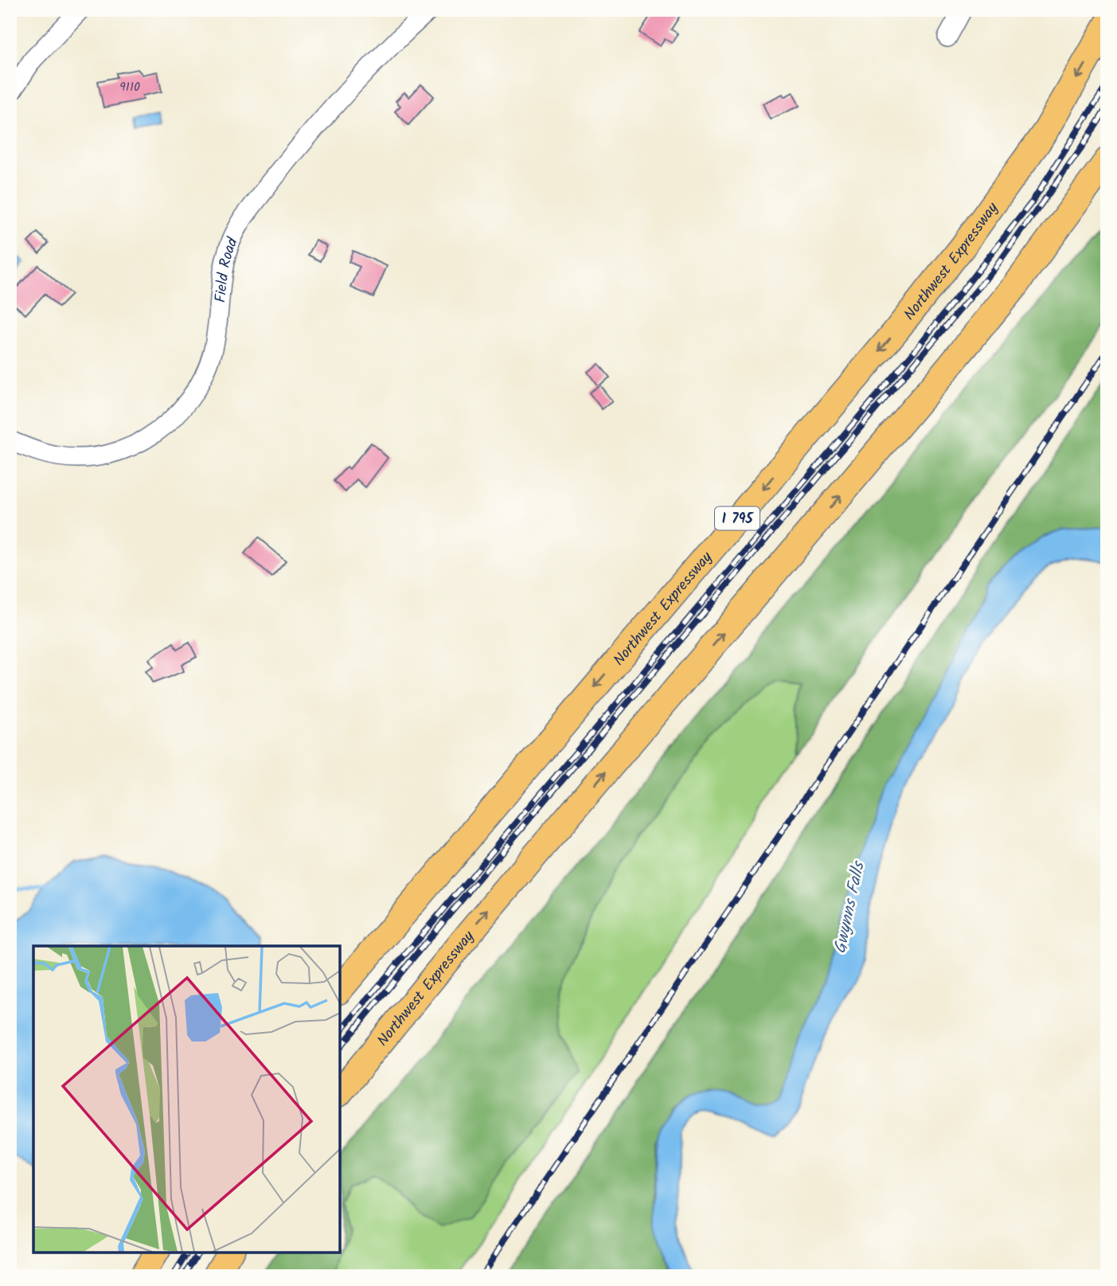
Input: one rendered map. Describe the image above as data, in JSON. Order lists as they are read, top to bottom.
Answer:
{
  "streets": {
    "highway": ["Northwest Expressway", "I 795"],
    "street": ["Field Road"]
  },
  "water": ["Gwynns Falls"],
  "house_numbers": ["9110"]
}
